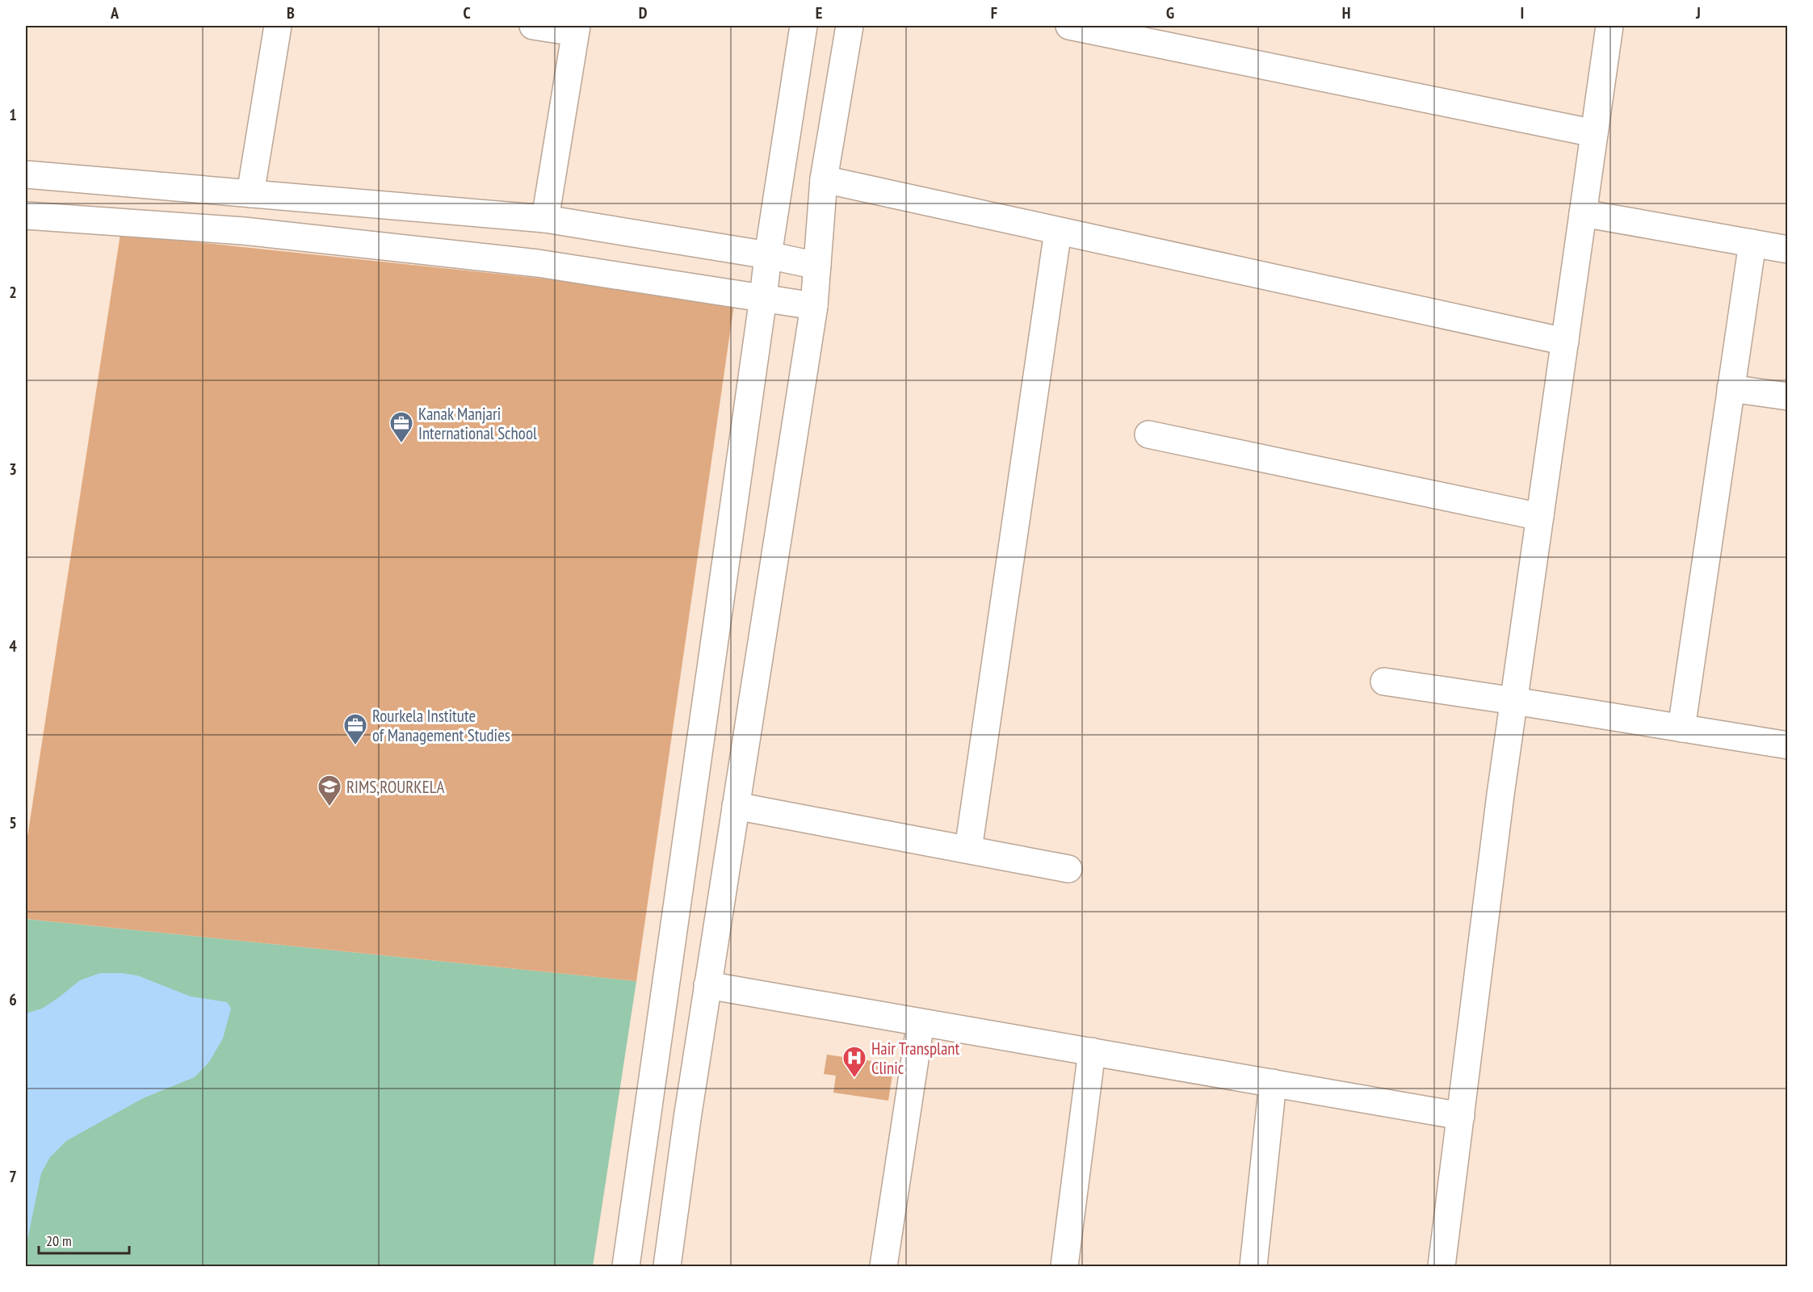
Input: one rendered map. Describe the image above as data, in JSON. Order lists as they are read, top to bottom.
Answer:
{
  "places": {
    "office": ["Kanak Manjari International School", "Rourkela Institute of Management Studies"],
    "school or university": ["RIMS,ROURKELA"],
    "hospital": ["Hair Transplant Clinic"]
  },
  "scale_bar": "20 m",
  "grid": {
    "columns": [
      "A",
      "B",
      "C",
      "D",
      "E",
      "F",
      "G",
      "H",
      "I",
      "J"
    ],
    "rows": [
      "1",
      "2",
      "3",
      "4",
      "5",
      "6",
      "7"
    ]
  }
}
